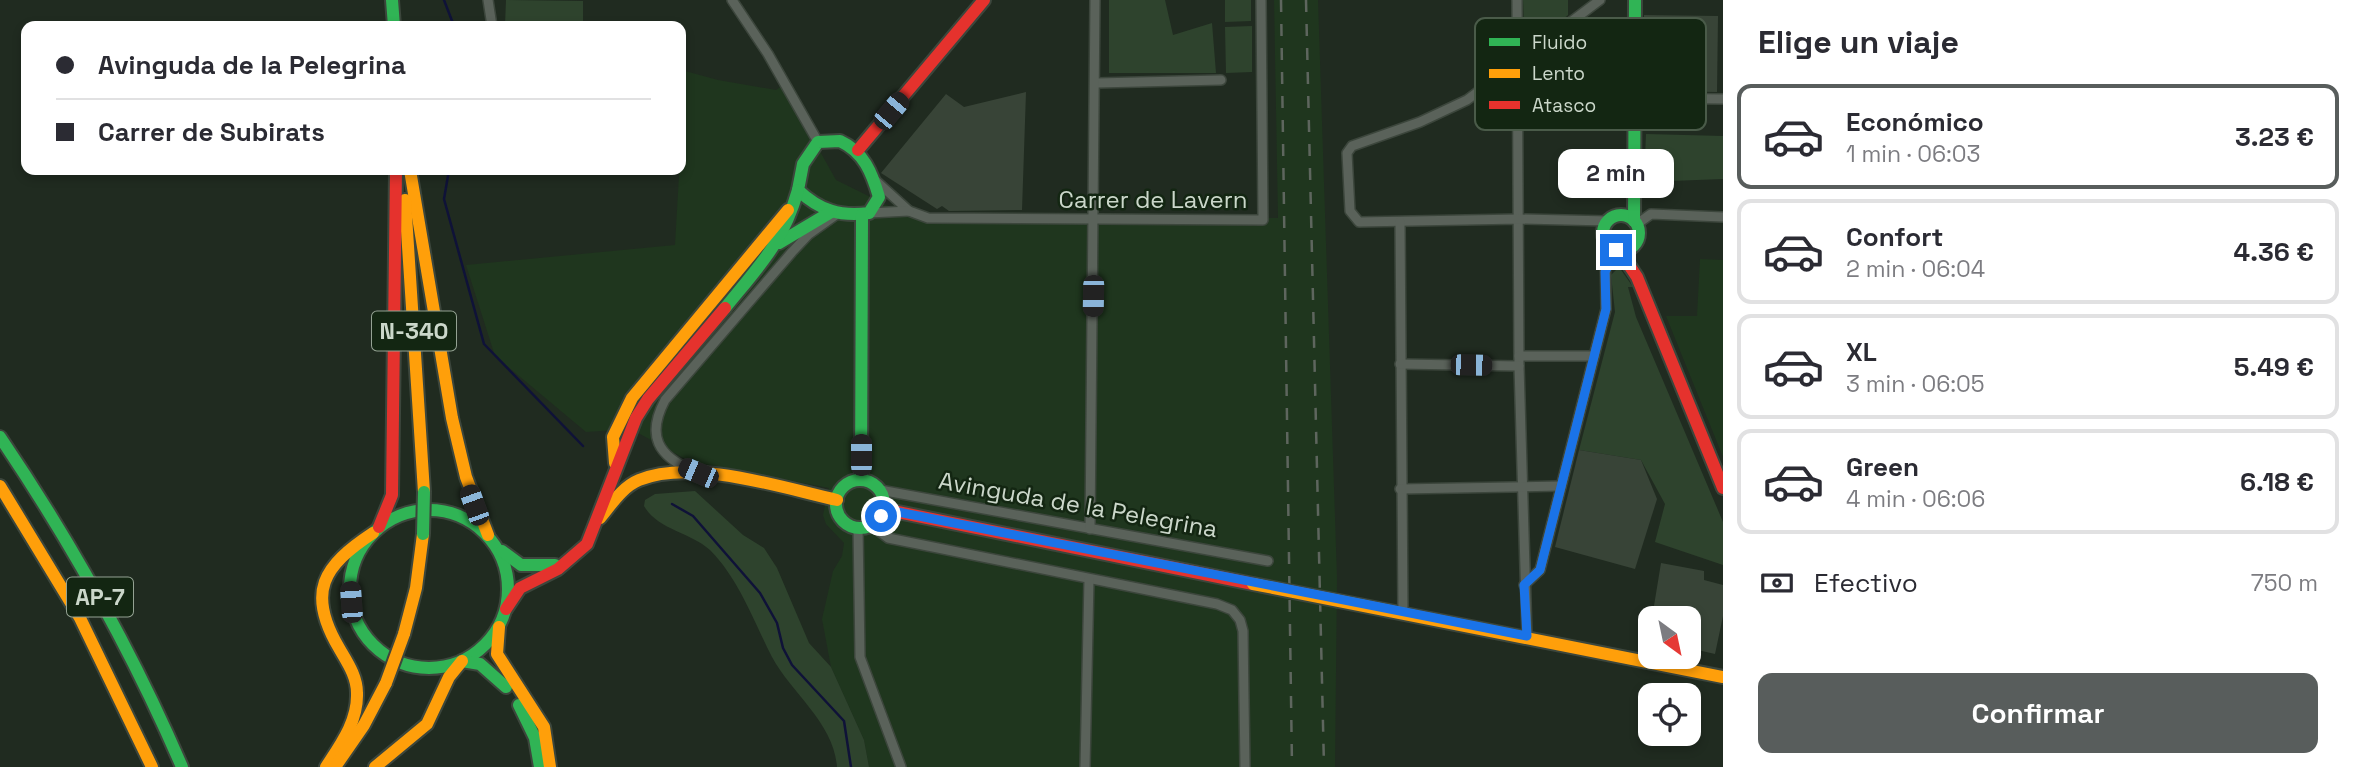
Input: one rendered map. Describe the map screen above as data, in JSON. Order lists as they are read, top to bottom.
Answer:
{
  "streets": {
    "main road": ["N-340", "Avinguda de la Pelegrina", "AP-7"],
    "street": ["Carrer de Lavern"]
  },
  "legend": ["Fluido", "Lento", "Atasco"],
  "north": "bottom right",
  "page": {
    "heading": "Elige un viaje",
    "banner": ["Avinguda de la Pelegrina", "Carrer de Subirats"],
    "list": [
      {
        "name": "Económico",
        "note": "1 min · 06:03",
        "value": "3.23 €"
      },
      {
        "name": "Confort",
        "note": "2 min · 06:04",
        "value": "4.36 €"
      },
      {
        "name": "XL",
        "note": "3 min · 06:05",
        "value": "5.49 €"
      },
      {
        "name": "Green",
        "note": "4 min · 06:06",
        "value": "6.18 €"
      }
    ],
    "bubble": "2 min",
    "pay": ["Efectivo", "750 m"],
    "buttons": "Confirmar"
  }
}
